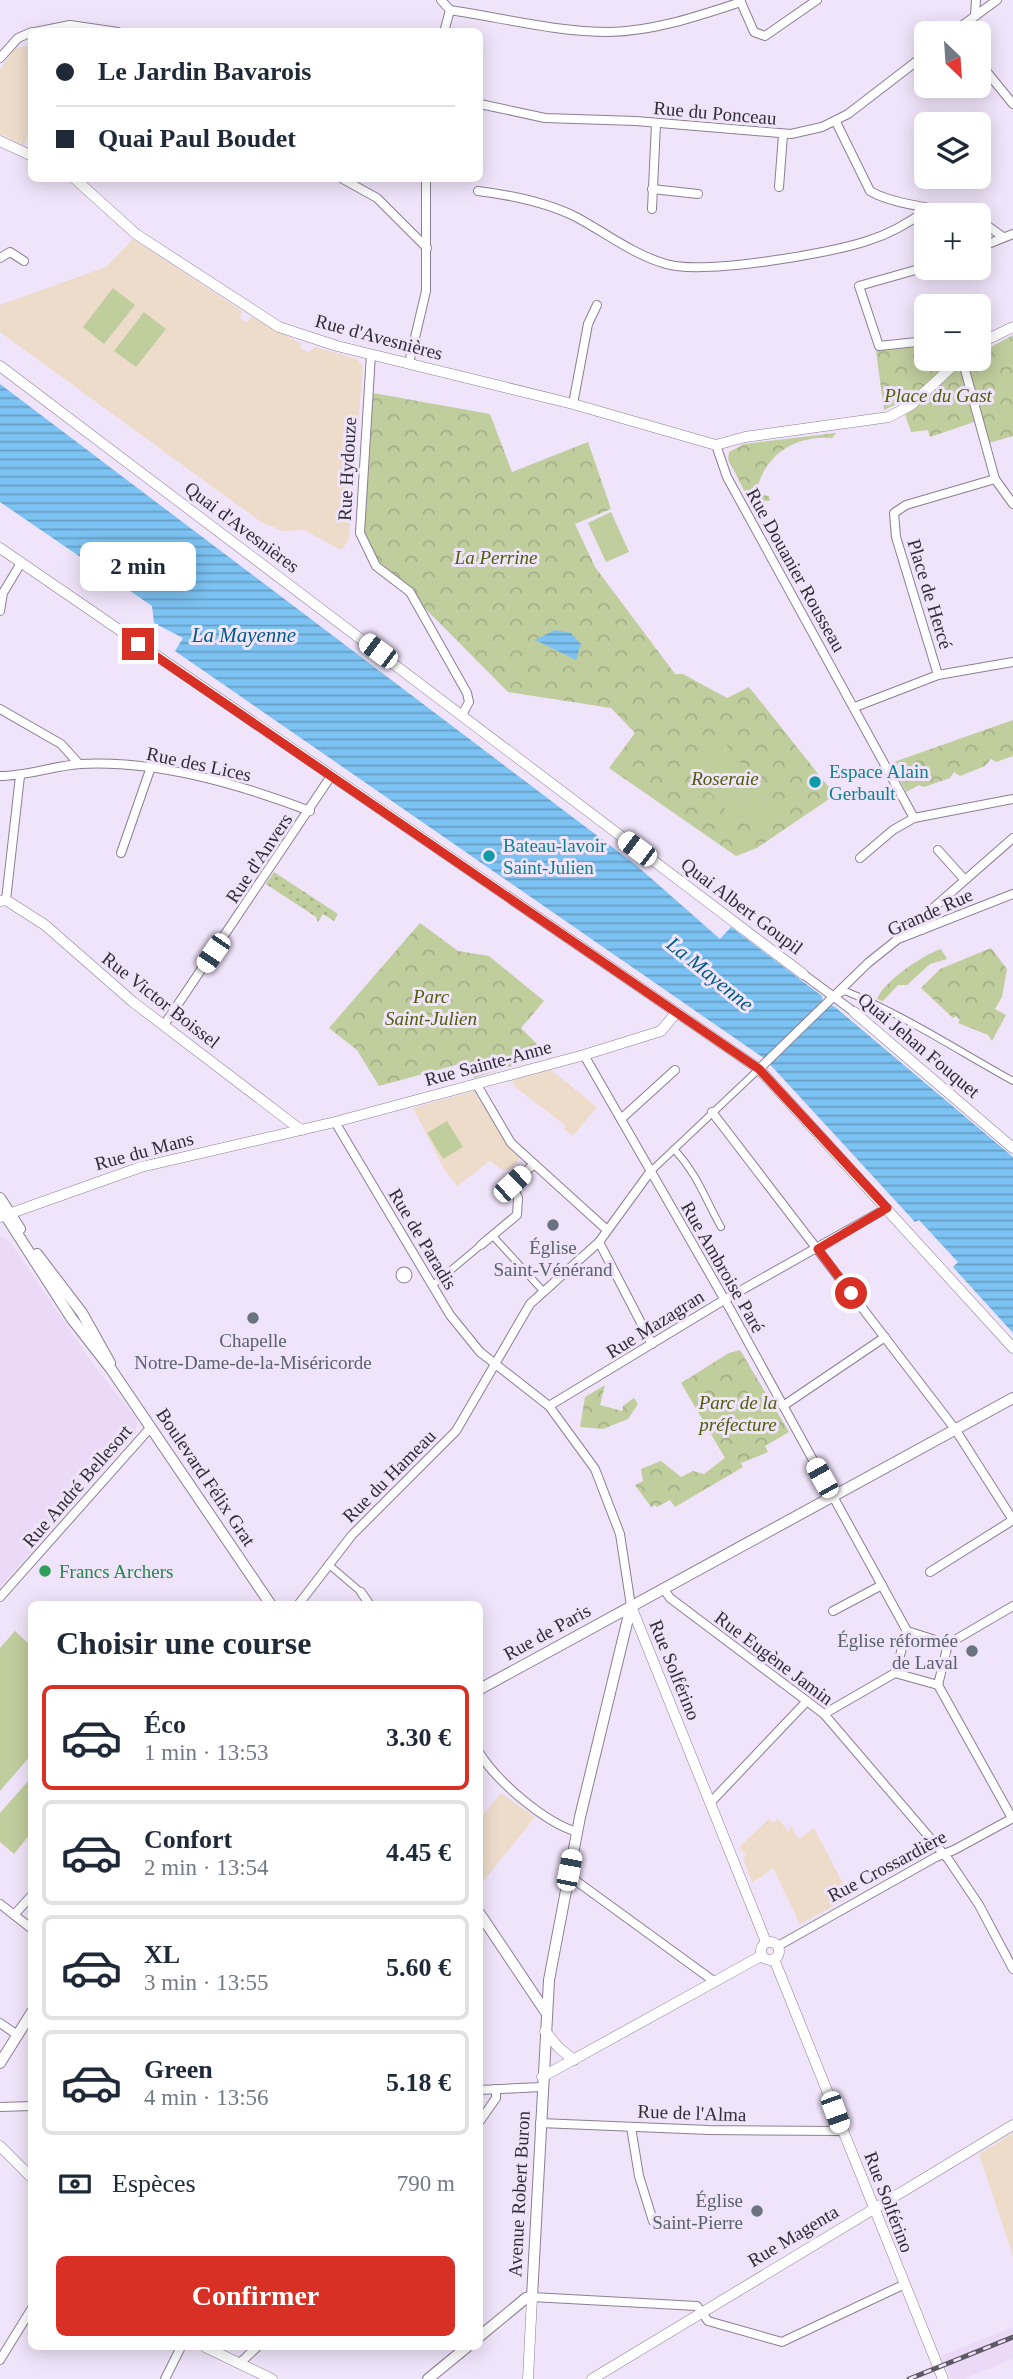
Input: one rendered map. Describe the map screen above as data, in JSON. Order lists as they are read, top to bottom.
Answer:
{
  "streets": {
    "main road": ["Boulevard Félix Grat", "Rue de Paris", "Avenue Robert Buron"],
    "street": [
      "Rue du Ponceau",
      "Rue d'Avesnières",
      "Rue Hydouze",
      "Quai d'Avesnières",
      "Rue Douanier Rousseau",
      "Place de Hercé",
      "Rue des Lices",
      "Rue d'Anvers",
      "Quai Albert Goupil",
      "Grande Rue",
      "Rue Victor Boissel",
      "Quai Jehan Fouquet",
      "Rue Sainte-Anne",
      "Rue du Mans",
      "Rue de Paradis",
      "Rue Ambroise Paré",
      "Rue Mazagran",
      "Rue du Hameau",
      "Rue André Bellesort",
      "Rue Eugène Jamin",
      "Rue Solférino",
      "Rue Crossardière",
      "Rue de l'Alma",
      "Rue Magenta"
    ]
  },
  "crossings": [
    ["Rue d'Avesnières", "Rue Hydouze"],
    ["Rue d'Avesnières", "Rue Douanier Rousseau"],
    ["Rue Hydouze", "Quai d'Avesnières"],
    ["Rue Hydouze", "Quai Albert Goupil"],
    ["Quai d'Avesnières", "Quai Albert Goupil"],
    ["Rue Douanier Rousseau", "Place de Hercé"],
    ["Rue des Lices", "Rue d'Anvers"],
    ["Rue d'Anvers", "Rue Victor Boissel"],
    ["Quai Albert Goupil", "Grande Rue"],
    ["Quai Albert Goupil", "Quai Jehan Fouquet"],
    ["Grande Rue", "Quai Jehan Fouquet"],
    ["Rue Victor Boissel", "Rue Sainte-Anne"],
    ["Rue Victor Boissel", "Rue du Mans"],
    ["Rue Sainte-Anne", "Rue du Mans"],
    ["Rue Sainte-Anne", "Rue de Paradis"],
    ["Rue Sainte-Anne", "Rue Ambroise Paré"],
    ["Rue du Mans", "Boulevard Félix Grat"],
    ["Rue de Paradis", "Rue Mazagran"],
    ["Rue de Paradis", "Rue du Hameau"],
    ["Rue de Paradis", "Rue de Paris"],
    ["Rue de Paradis", "Rue Solférino"],
    ["Rue de Paradis", "Avenue Robert Buron"],
    ["Rue Ambroise Paré", "Rue Mazagran"],
    ["Rue Ambroise Paré", "Rue du Hameau"],
    ["Rue Ambroise Paré", "Rue de Paris"],
    ["Boulevard Félix Grat", "Rue André Bellesort"],
    ["Rue de Paris", "Rue Eugène Jamin"],
    ["Rue de Paris", "Rue Solférino"],
    ["Rue de Paris", "Avenue Robert Buron"],
    ["Rue Eugène Jamin", "Rue Crossardière"],
    ["Rue Solférino", "Rue Crossardière"],
    ["Rue Solférino", "Rue de l'Alma"],
    ["Rue Solférino", "Avenue Robert Buron"],
    ["Rue Solférino", "Rue Magenta"],
    ["Rue de l'Alma", "Avenue Robert Buron"]
  ],
  "water": ["La Mayenne"],
  "parks": [
    "Place du Gast",
    "La Perrine",
    "Roseraie",
    "Parc Saint-Julien",
    "Parc de la préfecture"
  ],
  "places": [
    "Espace Alain Gerbault",
    "Bateau-lavoir Saint-Julien",
    "Église Saint-Vénérand",
    "Chapelle Notre-Dame-de-la-Miséricorde",
    "Francs Archers",
    "Église réformée de Laval",
    "Église Saint-Pierre"
  ],
  "north": "bottom right",
  "page": {
    "map_buttons": ["+", "−"],
    "banner": ["Le Jardin Bavarois", "Quai Paul Boudet"],
    "bubble": "2 min",
    "heading": "Choisir une course",
    "list": [
      {
        "name": "Éco",
        "note": "1 min · 13:53",
        "value": "3.30 €"
      },
      {
        "name": "Confort",
        "note": "2 min · 13:54",
        "value": "4.45 €"
      },
      {
        "name": "XL",
        "note": "3 min · 13:55",
        "value": "5.60 €"
      },
      {
        "name": "Green",
        "note": "4 min · 13:56",
        "value": "5.18 €"
      }
    ],
    "pay": ["Espèces", "790 m"],
    "buttons": "Confirmer"
  }
}
